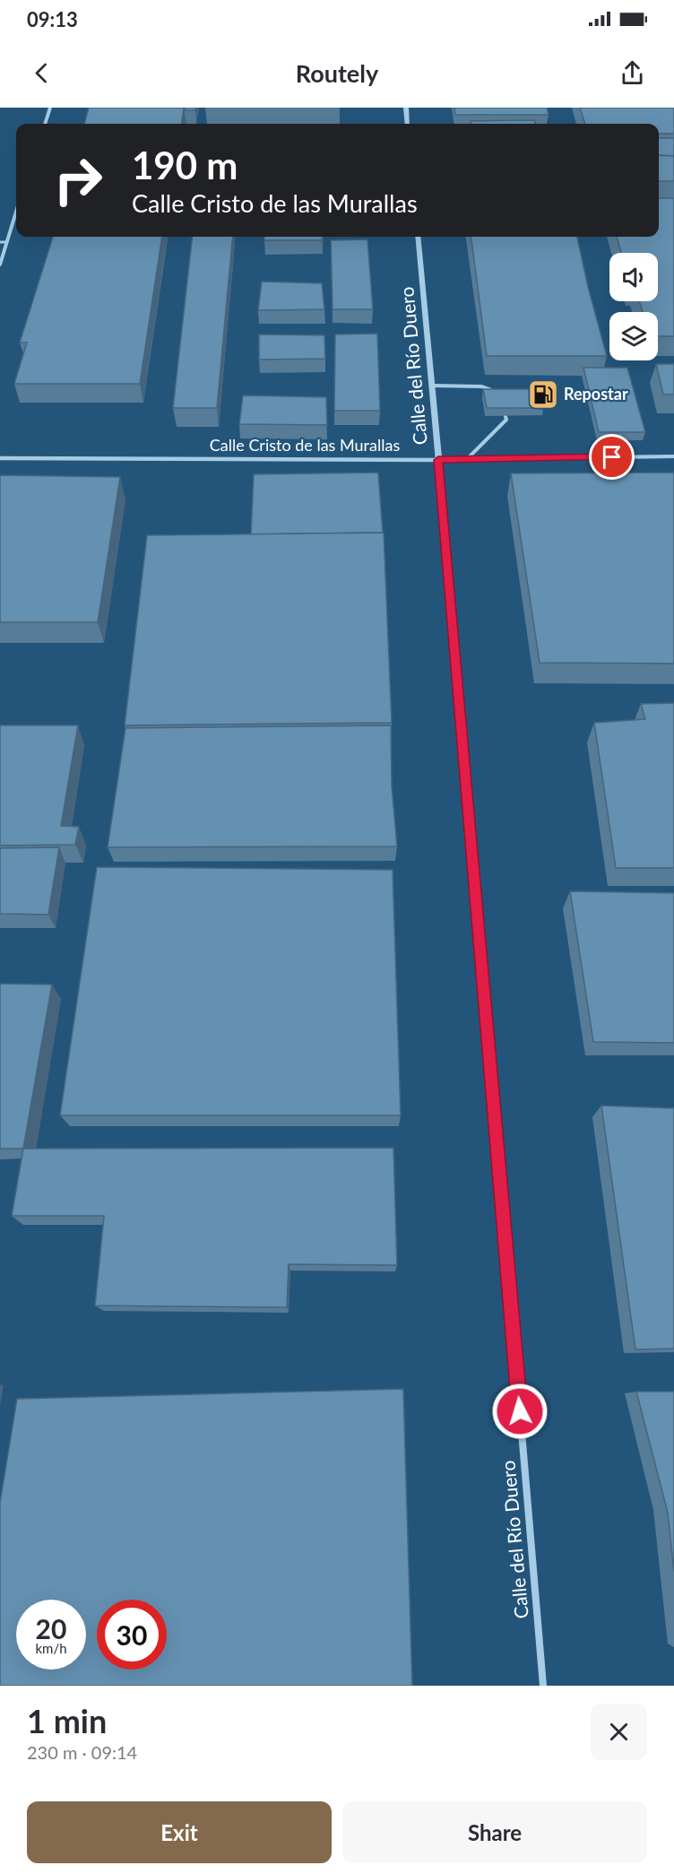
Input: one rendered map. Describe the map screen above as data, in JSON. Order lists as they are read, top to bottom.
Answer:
{
  "streets": {
    "street": ["Calle del Río Duero", "Calle Cristo de las Murallas"]
  },
  "crossings": [
    ["Calle del Río Duero", "Calle Cristo de las Murallas"]
  ],
  "places": {
    "fuel station": ["Repostar"]
  },
  "page": {
    "status": "09:13",
    "header": "Routely",
    "turn": ["190 m", "Calle Cristo de las Murallas"],
    "speed": "20 km/h",
    "limit": "30",
    "heading": ["1 min", "230 m · 09:14"],
    "buttons": ["Exit", "Share"]
  }
}
